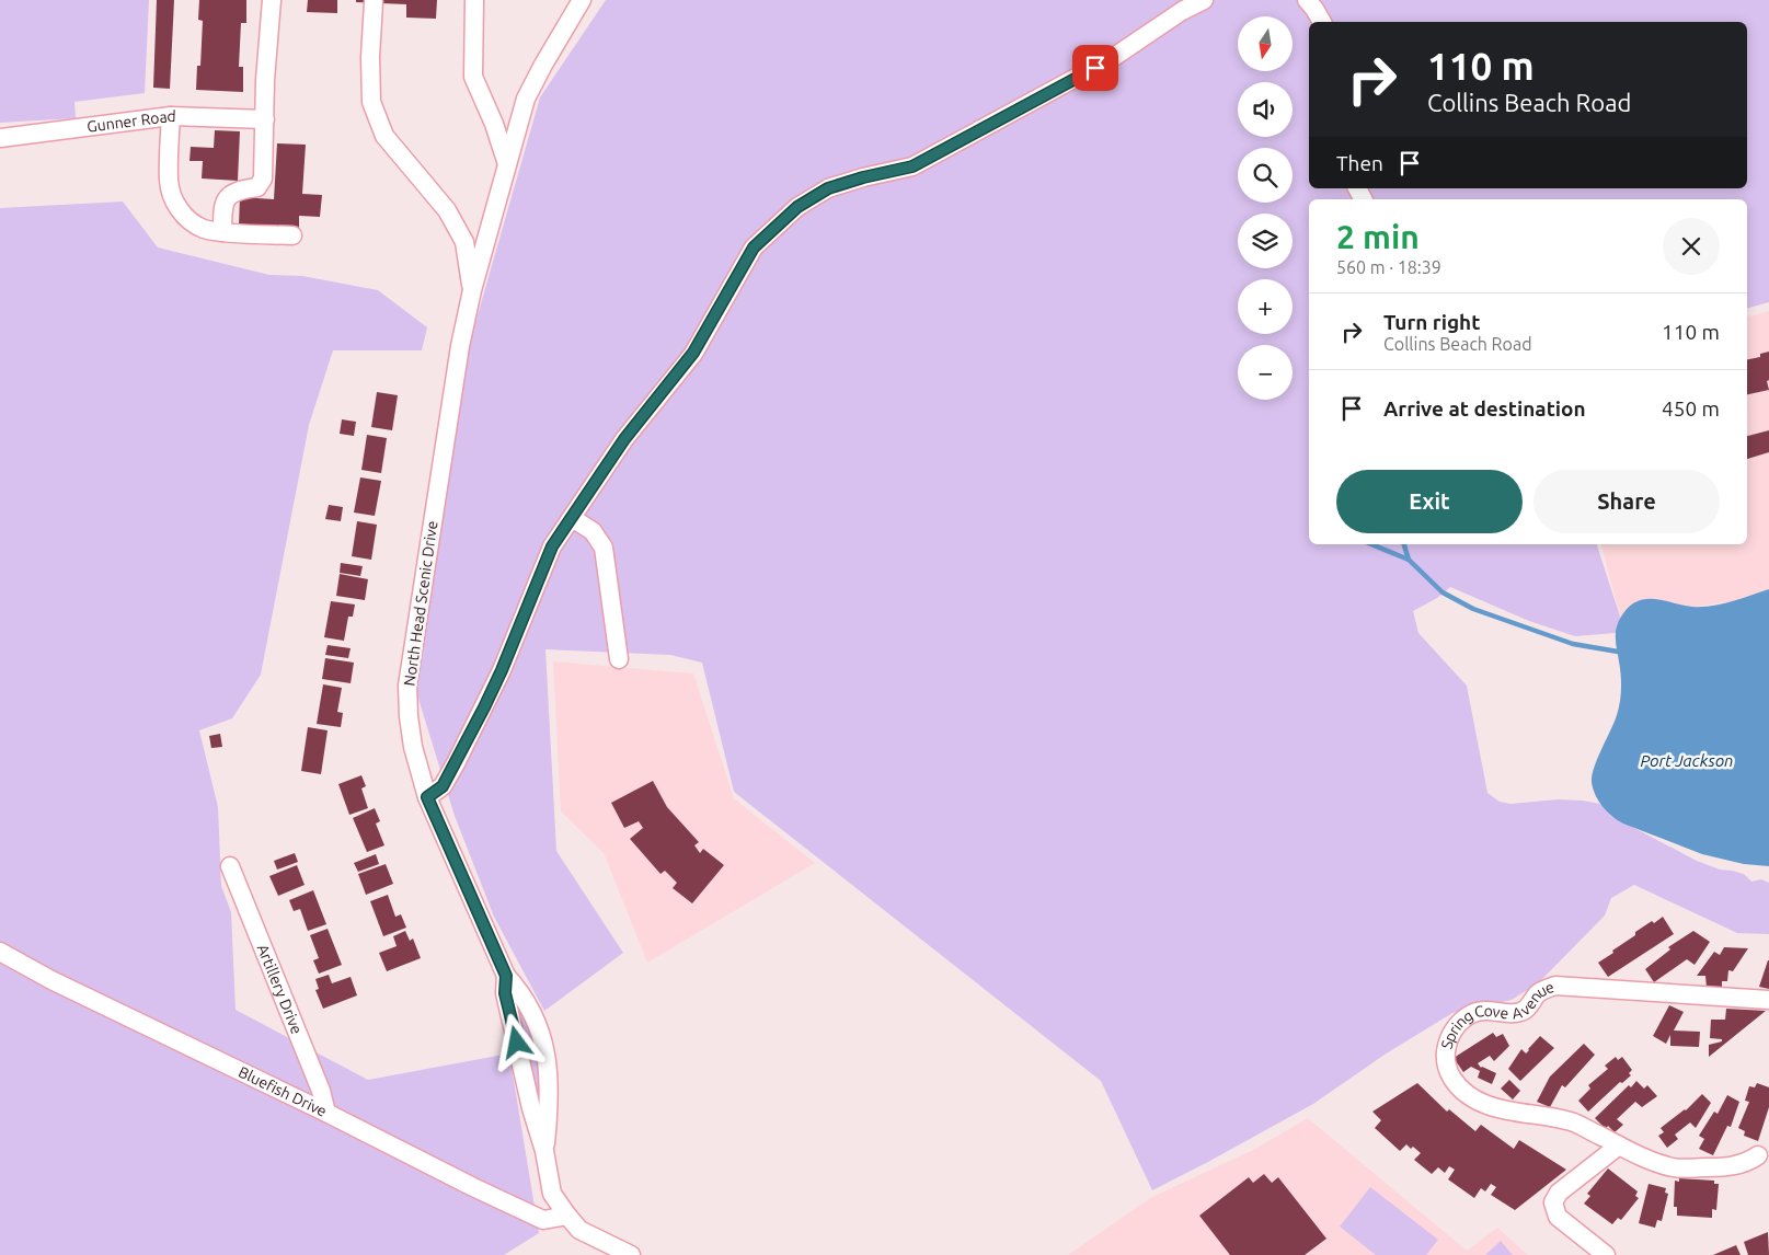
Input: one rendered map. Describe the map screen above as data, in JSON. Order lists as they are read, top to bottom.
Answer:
{
  "streets": {
    "street": [
      "Gunner Road",
      "North Head Scenic Drive",
      "Artillery Drive",
      "Spring Cove Avenue",
      "Bluefish Drive"
    ]
  },
  "crossings": [
    ["North Head Scenic Drive", "Bluefish Drive"],
    ["Artillery Drive", "Bluefish Drive"]
  ],
  "water": ["Port Jackson"],
  "north": "bottom",
  "page": {
    "map_buttons": ["+", "−"],
    "turn": ["110 m", "Collins Beach Road"],
    "then": "Then",
    "heading": ["2 min", "560 m · 18:39"],
    "list": [
      {
        "name": "Turn right",
        "note": "Collins Beach Road",
        "value": "110 m"
      },
      {
        "name": "Arrive at destination",
        "value": "450 m"
      }
    ],
    "buttons": ["Exit", "Share"]
  }
}
